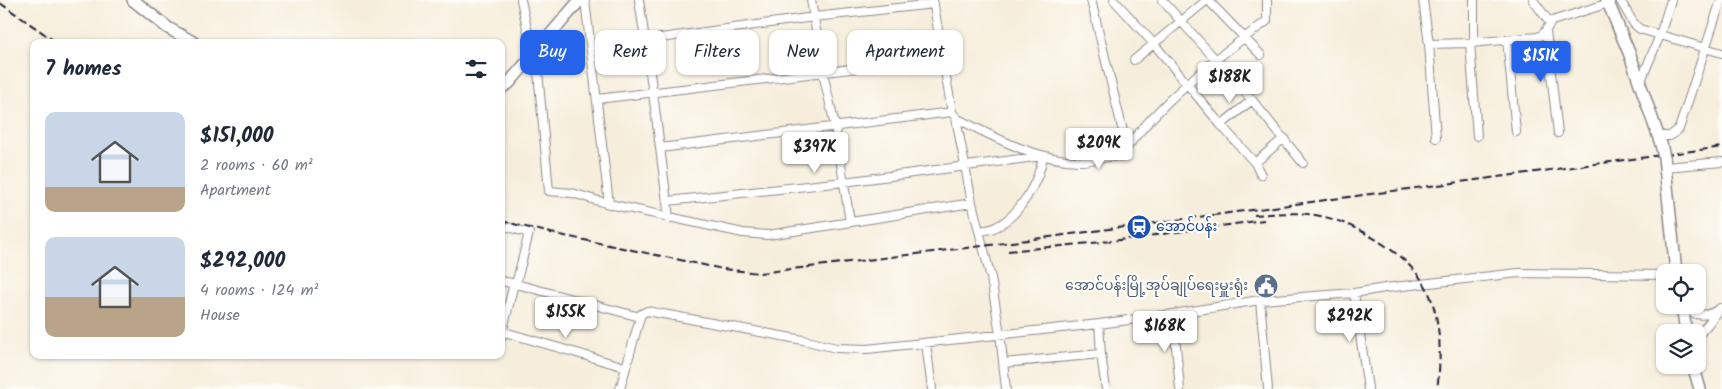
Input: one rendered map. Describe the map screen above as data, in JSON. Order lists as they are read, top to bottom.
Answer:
{
  "places": {
    "station": ["အောင်ပန်း"],
    "public building": ["အောင်ပန်းမြို့အုပ်ချုပ်ရေးမှူးရုံး"]
  },
  "page": {
    "chip": [
      "Buy",
      "Rent",
      "Filters",
      "New",
      "Apartment"
    ],
    "heading": "7 homes",
    "price": [
      "$151K",
      "$188K",
      "$209K",
      "$397K",
      "$155K",
      "$292K",
      "$168K"
    ],
    "list": [
      {
        "name": "$151,000",
        "note": "2 rooms · 60 m² · Apartment"
      },
      {
        "name": "$292,000",
        "note": "4 rooms · 124 m² · House"
      }
    ]
  }
}
